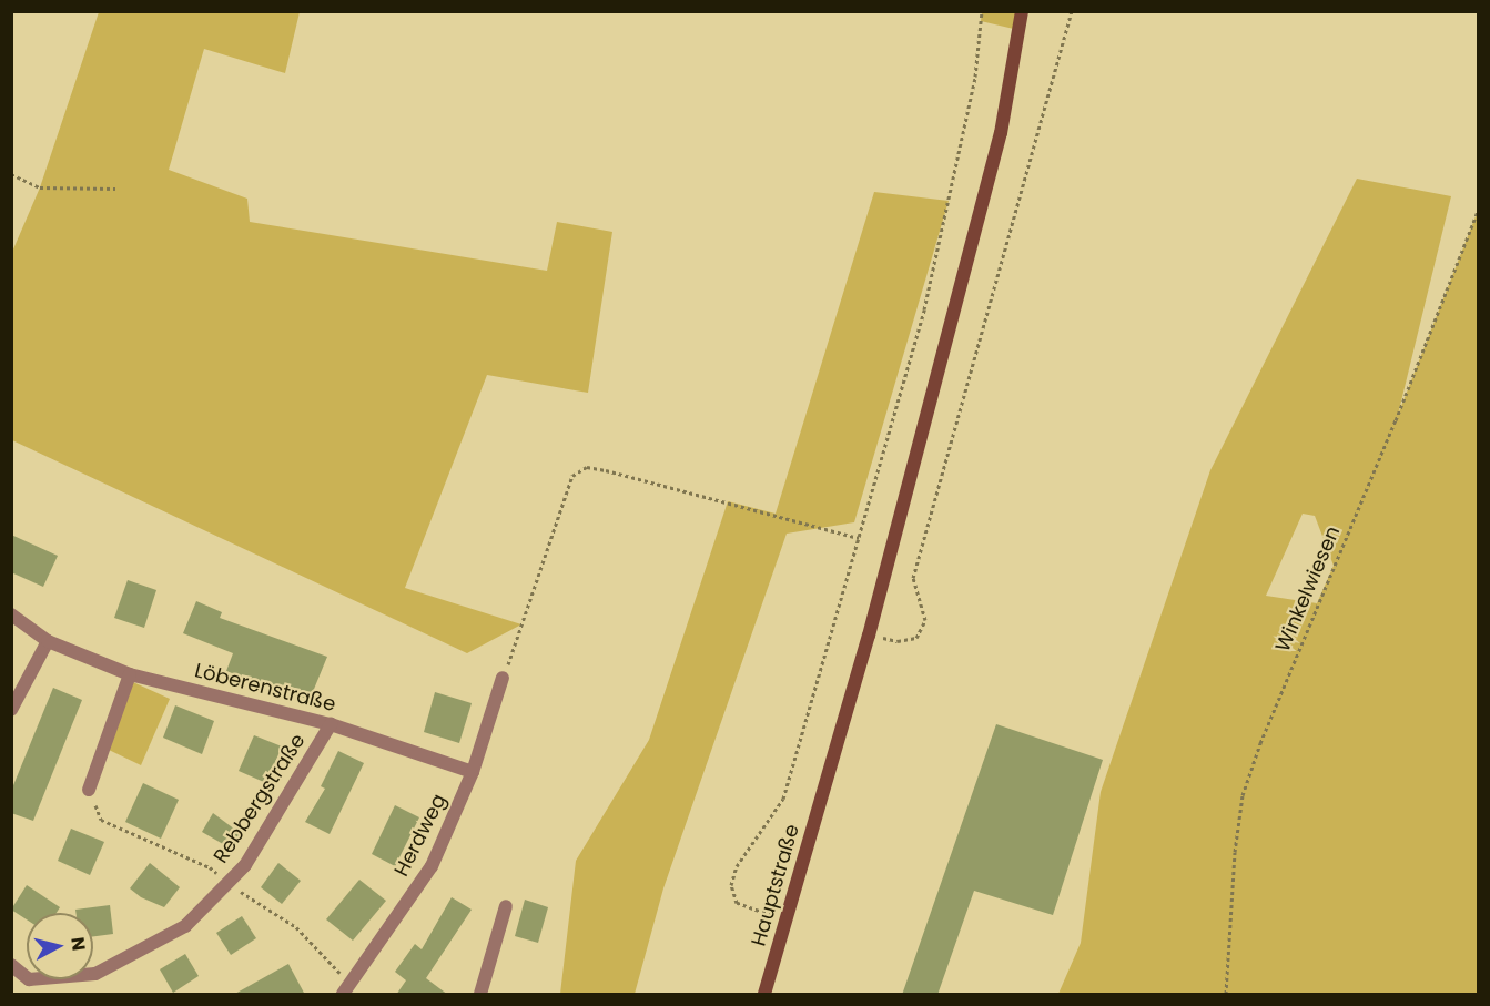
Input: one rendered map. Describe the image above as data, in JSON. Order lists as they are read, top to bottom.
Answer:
{
  "streets": {
    "main road": ["Hauptstraße"],
    "street": ["Löberenstraße", "Rebbergstraße", "Herdweg"],
    "path": ["Winkelwiesen"]
  },
  "crossings": [
    ["Löberenstraße", "Rebbergstraße"],
    ["Löberenstraße", "Herdweg"]
  ],
  "north": "right"
}
